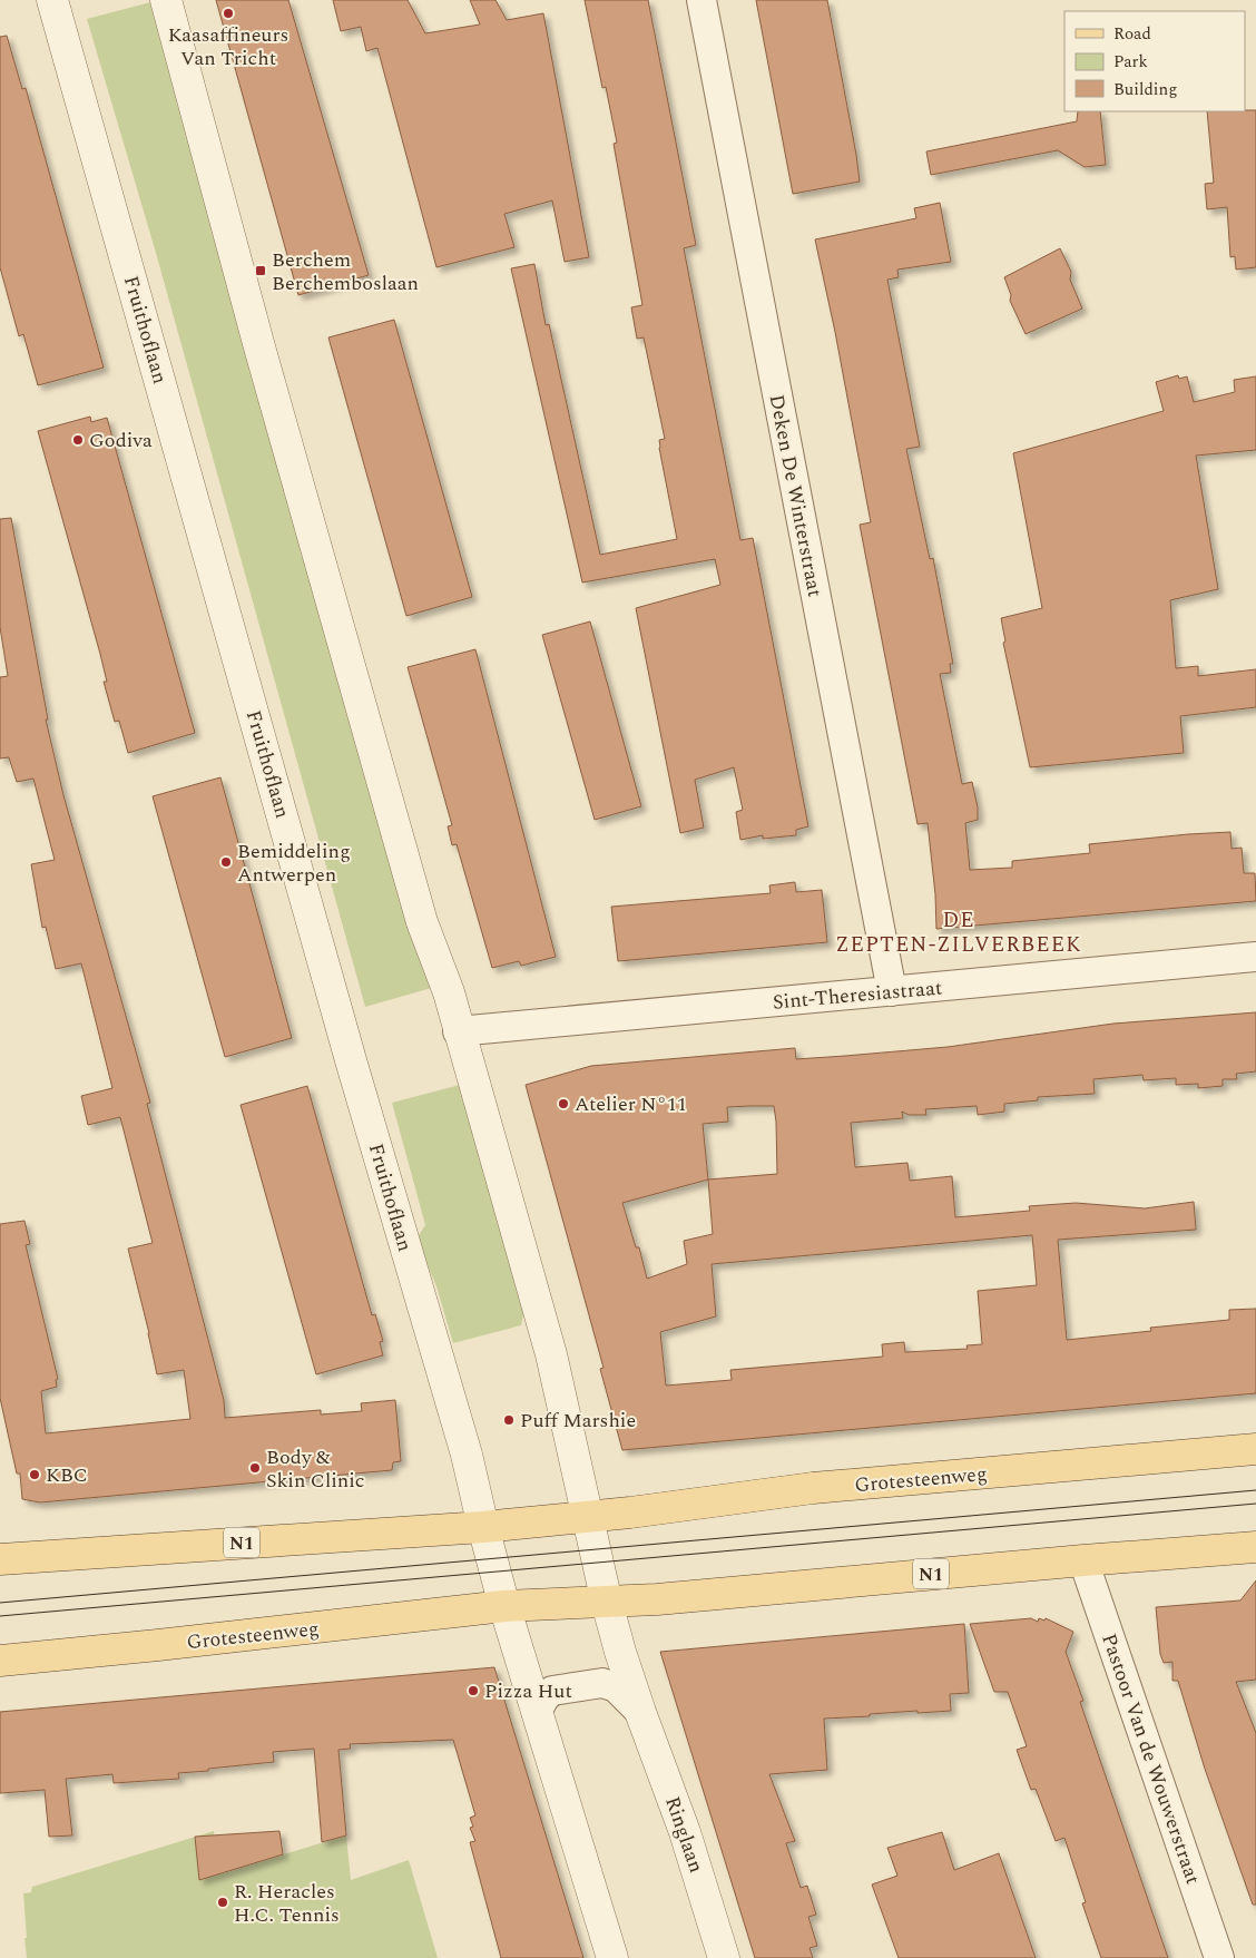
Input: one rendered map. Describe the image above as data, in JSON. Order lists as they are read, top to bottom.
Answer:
{
  "streets": {
    "main road": ["Grotesteenweg", "N1"],
    "street": [
      "Fruithoflaan",
      "Deken De Winterstraat",
      "Sint-Theresiastraat",
      "Pastoor Van de Wouwerstraat",
      "Ringlaan"
    ]
  },
  "crossings": [
    ["Fruithoflaan", "Grotesteenweg"],
    ["Fruithoflaan", "N1"],
    ["Deken De Winterstraat", "Sint-Theresiastraat"],
    ["Grotesteenweg", "N1"],
    ["Grotesteenweg", "Ringlaan"],
    ["N1", "Pastoor Van de Wouwerstraat"],
    ["N1", "Ringlaan"]
  ],
  "districts": ["DE ZEPTEN-ZILVERBEEK"],
  "places": {
    "other": [
      "Kaasaffineurs Van Tricht",
      "Godiva",
      "Bemiddeling Antwerpen",
      "Atelier N°11",
      "Puff Marshie",
      "Body & Skin Clinic",
      "KBC",
      "Pizza Hut",
      "R. Heracles H.C. Tennis"
    ],
    "transit": ["Berchem Berchemboslaan"]
  },
  "legend": ["Road", "Park", "Building"]
}
